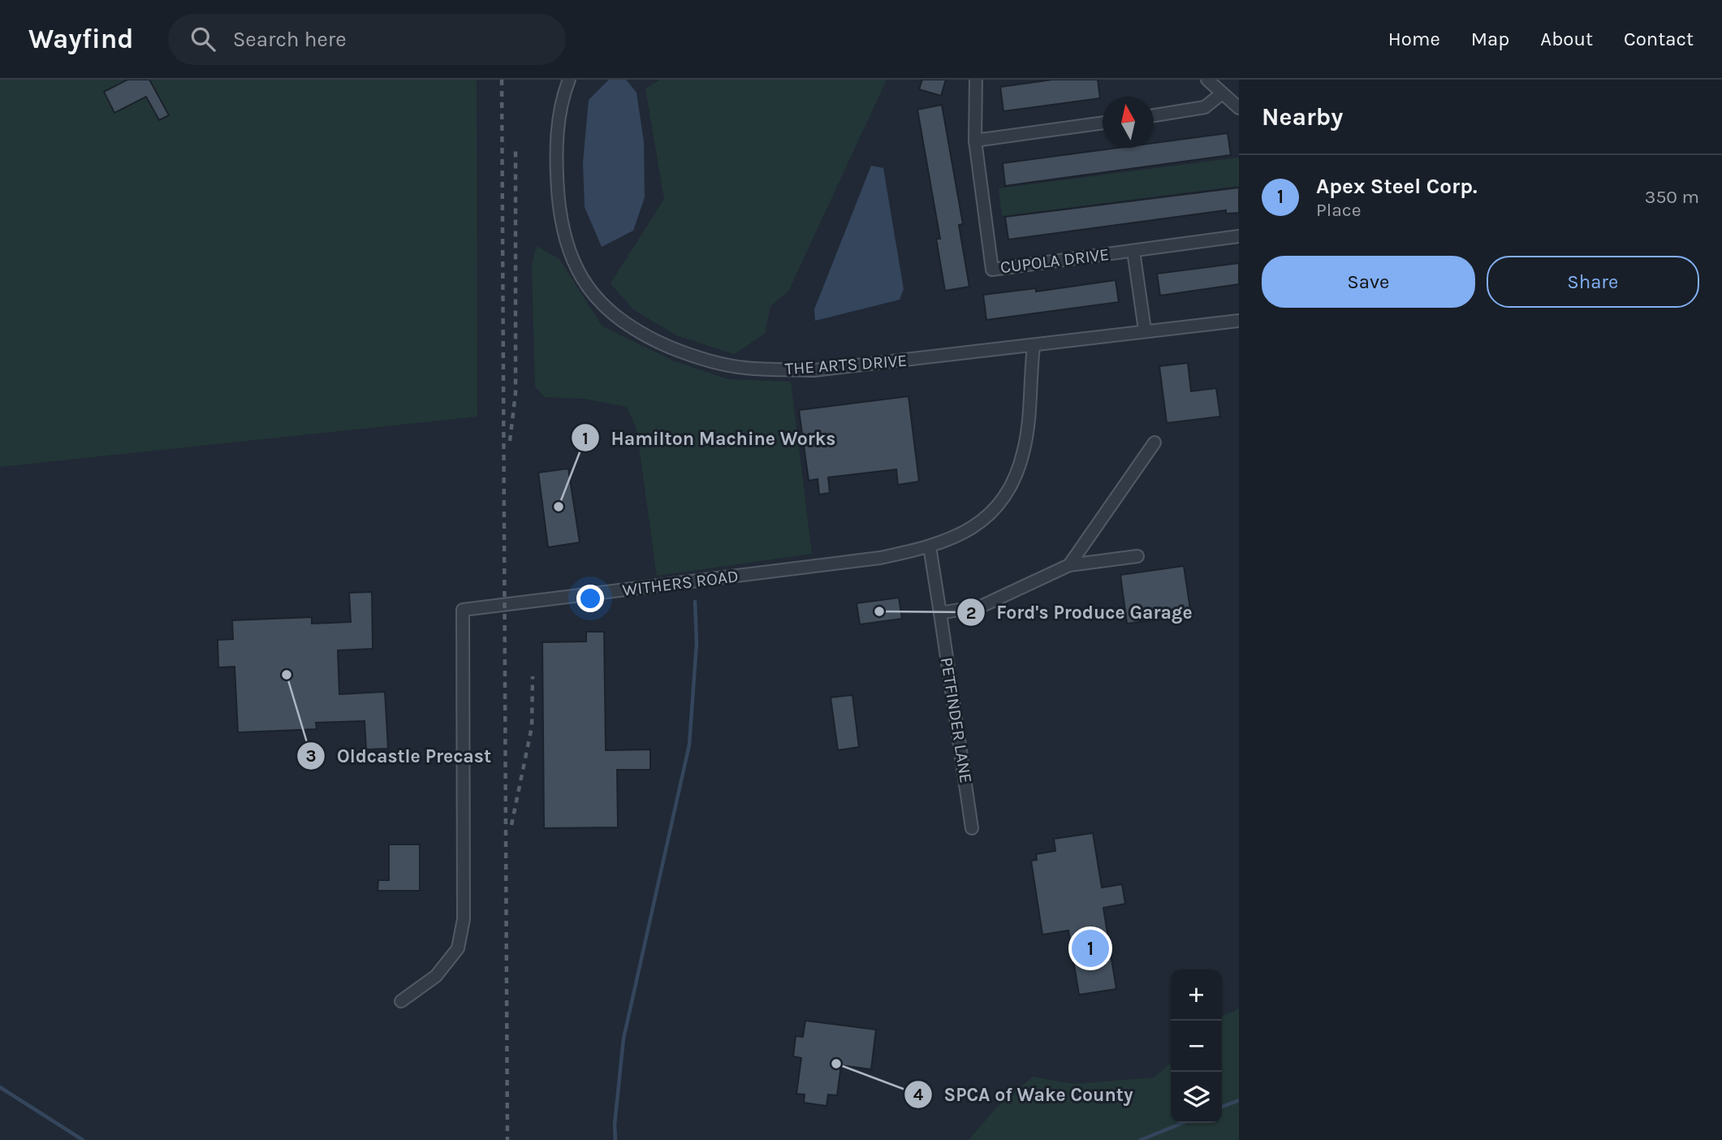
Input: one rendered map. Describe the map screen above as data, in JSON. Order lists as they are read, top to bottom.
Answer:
{
  "streets": {
    "street": [
      "CUPOLA DRIVE",
      "THE ARTS DRIVE",
      "WITHERS ROAD",
      "PETFINDER LANE"
    ]
  },
  "crossings": [
    ["THE ARTS DRIVE", "WITHERS ROAD"],
    ["WITHERS ROAD", "PETFINDER LANE"]
  ],
  "places": [
    "Hamilton Machine Works",
    "Ford's Produce Garage",
    "Oldcastle Precast",
    "SPCA of Wake County"
  ],
  "north": "top",
  "page": {
    "header": "Wayfind",
    "search": "Search here",
    "nav": [
      "Home",
      "Map",
      "About",
      "Contact"
    ],
    "heading": "Nearby",
    "list": [
      {
        "mark": "1",
        "name": "Apex Steel Corp.",
        "note": "Place",
        "value": "350 m"
      }
    ],
    "buttons": ["Save", "Share"],
    "pins": "1",
    "map_buttons": ["+", "−"]
  }
}
